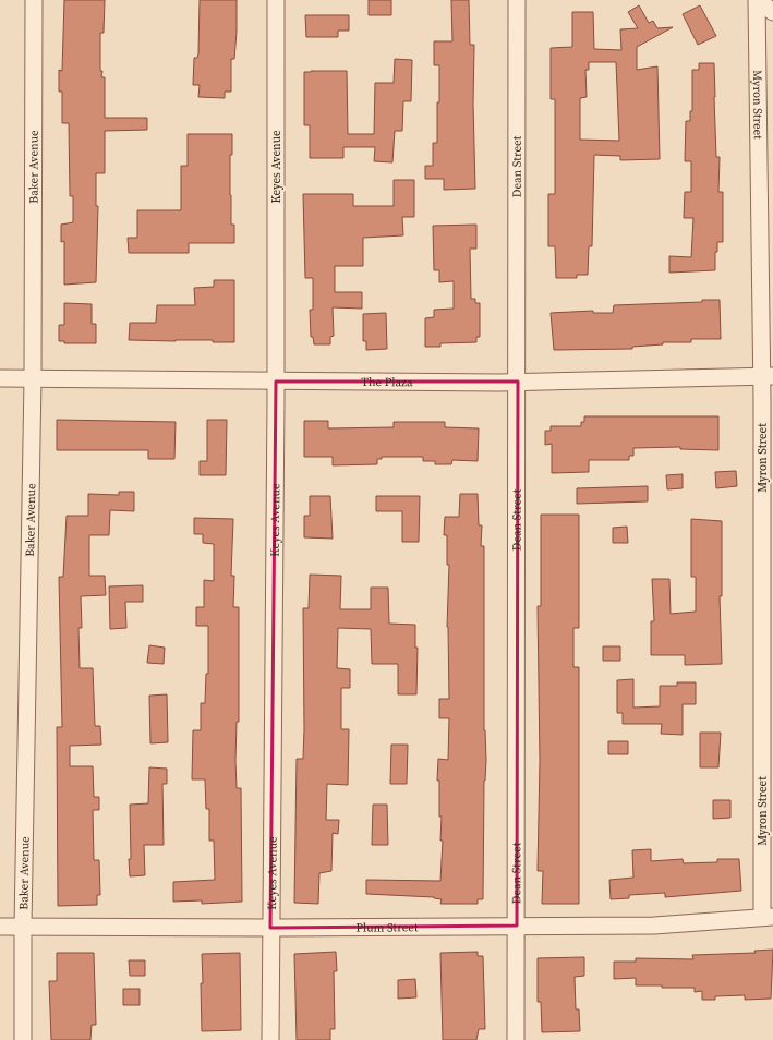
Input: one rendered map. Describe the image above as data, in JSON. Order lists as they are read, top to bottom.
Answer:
{
  "streets": {
    "street": [
      "Myron Street",
      "Baker Avenue",
      "Keyes Avenue",
      "Dean Street",
      "The Plaza",
      "Plum Street"
    ]
  },
  "crossings": [
    ["Myron Street", "The Plaza"],
    ["Myron Street", "Plum Street"],
    ["Baker Avenue", "The Plaza"],
    ["Baker Avenue", "Plum Street"],
    ["Keyes Avenue", "The Plaza"],
    ["Keyes Avenue", "Plum Street"],
    ["Dean Street", "The Plaza"],
    ["Dean Street", "Plum Street"]
  ]
}
